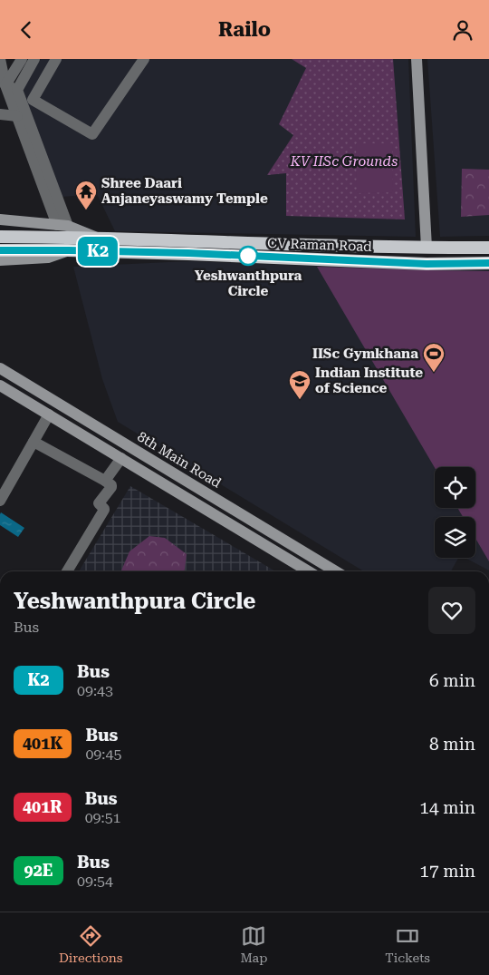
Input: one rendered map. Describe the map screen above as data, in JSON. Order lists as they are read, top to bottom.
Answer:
{
  "streets": {
    "highway": ["CV Raman Road"],
    "main road": ["8th Main Road"]
  },
  "parks": ["KV IISc Grounds"],
  "places": {
    "temple": ["Shree Daari Anjaneyaswamy Temple"],
    "other": ["Yeshwanthpura Circle"],
    "sports": ["IISc Gymkhana"],
    "school or university": ["Indian Institute of Science"]
  },
  "lines": ["bus line K2"],
  "page": {
    "header": "Railo",
    "on_map": "K2",
    "heading": ["Yeshwanthpura Circle", "Bus"],
    "list": [
      {
        "mark": "K2",
        "name": "Bus",
        "note": "09:43",
        "value": "6 min"
      },
      {
        "mark": "401K",
        "name": "Bus",
        "note": "09:45",
        "value": "8 min"
      },
      {
        "mark": "401R",
        "name": "Bus",
        "note": "09:51",
        "value": "14 min"
      },
      {
        "mark": "92E",
        "name": "Bus",
        "note": "09:54",
        "value": "17 min"
      }
    ],
    "tabs": ["Directions", "Map", "Tickets"]
  }
}
